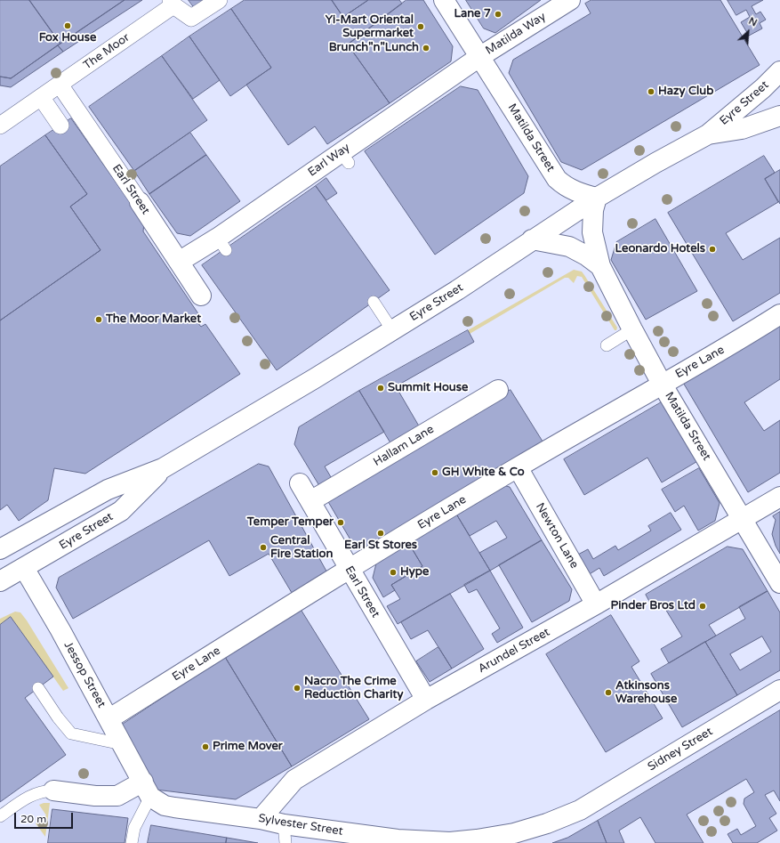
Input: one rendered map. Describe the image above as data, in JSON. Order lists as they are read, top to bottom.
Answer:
{
  "streets": {
    "street": [
      "Matilda Way",
      "The Moor",
      "Eyre Street",
      "Matilda Street",
      "Earl Way",
      "Earl Street",
      "Eyre Lane",
      "Hallam Lane",
      "Newton Lane",
      "Arundel Street",
      "Jessop Street",
      "Sidney Street",
      "Sylvester Street"
    ]
  },
  "crossings": [
    ["Matilda Way", "Matilda Street"],
    ["Matilda Way", "Earl Way"],
    ["The Moor", "Earl Street"],
    ["Eyre Street", "Matilda Street"],
    ["Eyre Street", "Jessop Street"],
    ["Matilda Street", "Earl Way"],
    ["Matilda Street", "Eyre Lane"],
    ["Matilda Street", "Arundel Street"],
    ["Earl Way", "Earl Street"],
    ["Earl Street", "Eyre Lane"],
    ["Earl Street", "Hallam Lane"],
    ["Earl Street", "Arundel Street"],
    ["Eyre Lane", "Newton Lane"],
    ["Eyre Lane", "Jessop Street"],
    ["Newton Lane", "Arundel Street"],
    ["Arundel Street", "Sylvester Street"],
    ["Jessop Street", "Sylvester Street"],
    ["Sidney Street", "Sylvester Street"]
  ],
  "places": [
    "Lane 7",
    "Fox House",
    "Yi-Mart Oriental Supermarket",
    "Brunch\"n\"Lunch",
    "Hazy Club",
    "Leonardo Hotels",
    "The Moor Market",
    "Summit House",
    "GH White & Co",
    "Temper Temper",
    "Earl St Stores",
    "Central Fire Station",
    "Hype",
    "Pinder Bros Ltd",
    "Nacro The Crime Reduction Charity",
    "Atkinsons Warehouse",
    "Prime Mover"
  ],
  "scale_bar": "20 m",
  "north": "top right"
}
